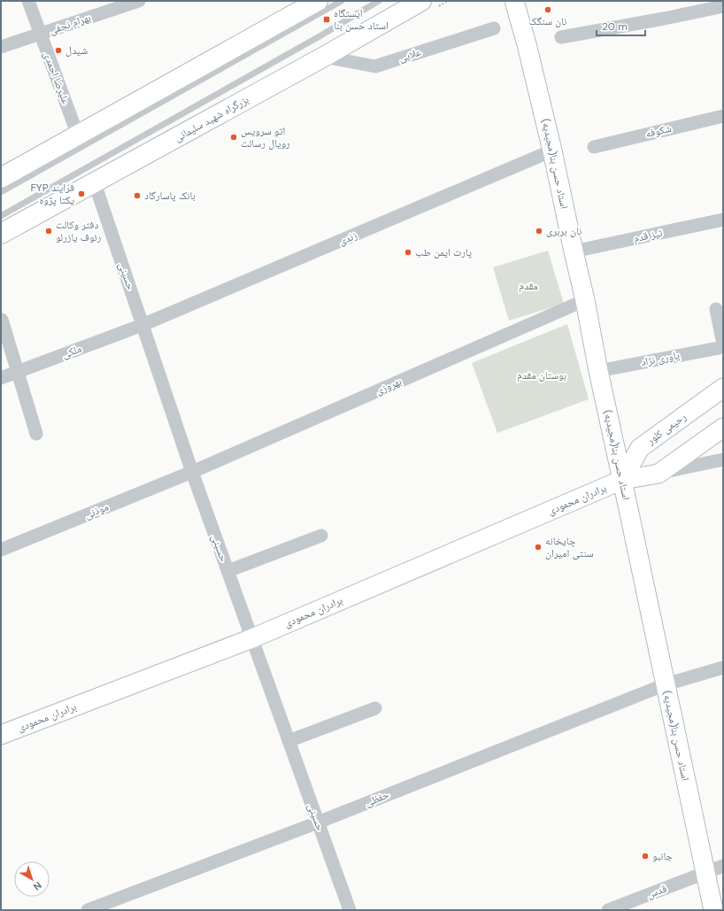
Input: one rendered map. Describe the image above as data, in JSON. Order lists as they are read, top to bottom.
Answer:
{
  "streets": {
    "highway": ["بزرگراه شهید سلیمانی"],
    "main road": ["استاد حسن بنا(مجیدیه)", "رحیمی کلور", "برادران محمودی"],
    "street": [
      "بهرام نجفی",
      "علایی",
      "علیرضا احمدی",
      "شکوفه",
      "تیز قدم",
      "زندی",
      "حسینی",
      "ملکی",
      "یاوری نژاد",
      "بهروزی",
      "موذنی",
      "حفظی",
      "قدس"
    ]
  },
  "crossings": [
    ["بهرام نجفی", "علیرضا احمدی"],
    ["علایی", "بزرگراه شهید سلیمانی"],
    ["بزرگراه شهید سلیمانی", "حسینی"],
    ["استاد حسن بنا(مجیدیه)", "تیز قدم"],
    ["استاد حسن بنا(مجیدیه)", "زندی"],
    ["استاد حسن بنا(مجیدیه)", "یاوری نژاد"],
    ["استاد حسن بنا(مجیدیه)", "بهروزی"],
    ["استاد حسن بنا(مجیدیه)", "رحیمی کلور"],
    ["استاد حسن بنا(مجیدیه)", "برادران محمودی"],
    ["استاد حسن بنا(مجیدیه)", "حفظی"],
    ["استاد حسن بنا(مجیدیه)", "قدس"],
    ["زندی", "حسینی"],
    ["زندی", "ملکی"],
    ["حسینی", "ملکی"],
    ["حسینی", "بهروزی"],
    ["حسینی", "برادران محمودی"],
    ["حسینی", "موذنی"],
    ["حسینی", "حفظی"],
    ["بهروزی", "موذنی"],
    ["رحیمی کلور", "برادران محمودی"]
  ],
  "parks": ["مقدم", "بوستان مقدم"],
  "places": {
    "other": [
      "نان سنگک",
      "شیدل",
      "اتو سرویس رویال رسالت",
      "FYP فرایند یکتا پژوه",
      "بانک پاسارگاد",
      "دفتر وکالت رئوف یازرلو",
      "نان بربری",
      "پارت ایمن طب",
      "چایخانه سنتی امیران",
      "جانبو"
    ],
    "transit": ["ایستگاه استاد حسن بنا"]
  },
  "scale_bar": "20 m",
  "north": "bottom right"
}
